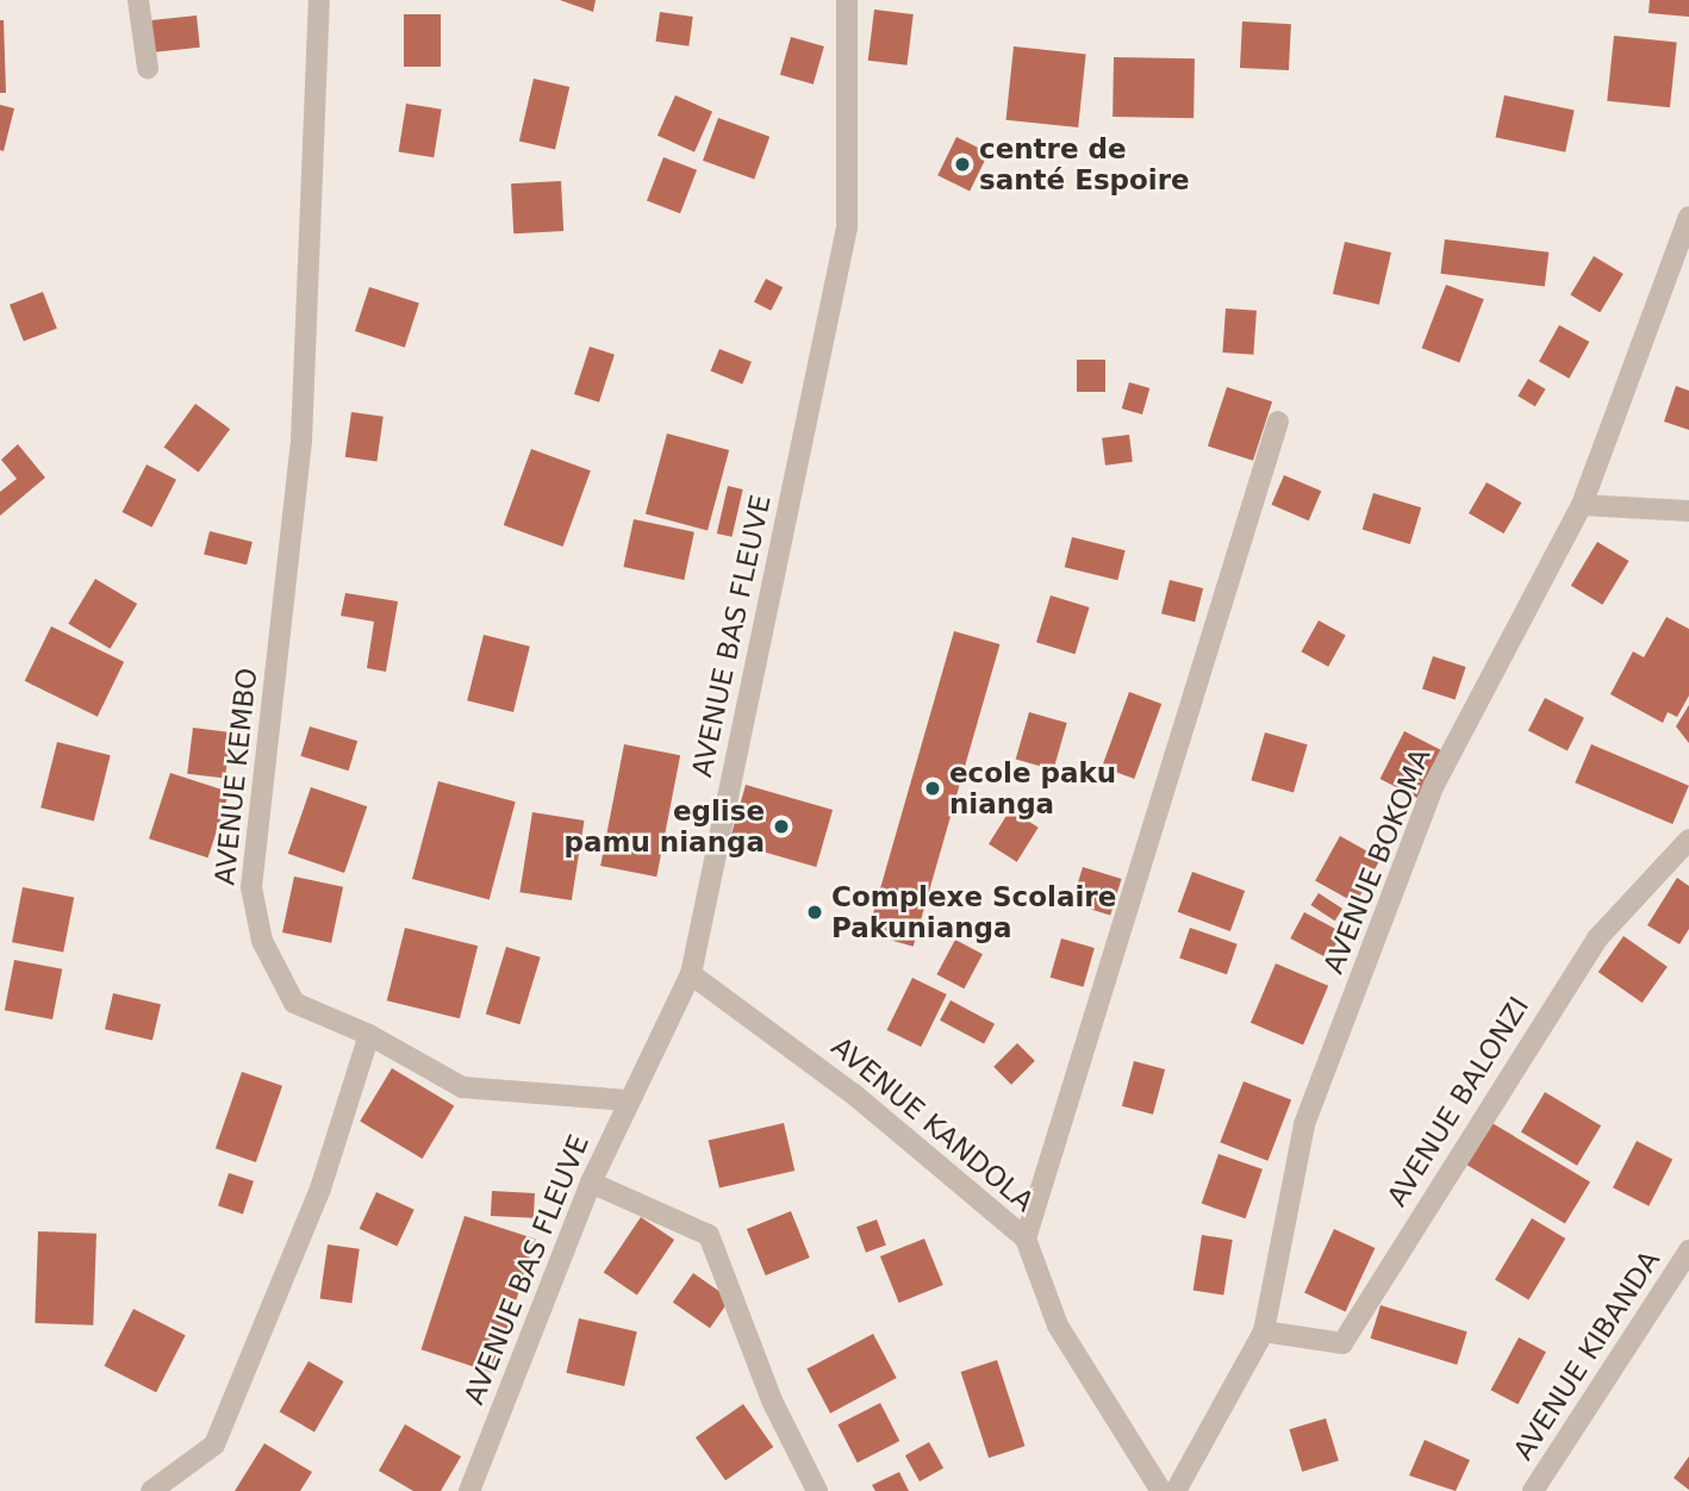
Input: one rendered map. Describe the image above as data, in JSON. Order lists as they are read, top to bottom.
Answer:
{
  "streets": {
    "street": [
      "AVENUE BAS FLEUVE",
      "AVENUE KEMBO",
      "AVENUE BOKOMA",
      "AVENUE BALONZI",
      "AVENUE KANDOLA",
      "AVENUE KIBANDA"
    ]
  },
  "crossings": [
    ["AVENUE BAS FLEUVE", "AVENUE KEMBO"],
    ["AVENUE BAS FLEUVE", "AVENUE KANDOLA"],
    ["AVENUE BOKOMA", "AVENUE BALONZI"]
  ],
  "places": [
    "centre de santé Espoire",
    "ecole paku nianga",
    "eglise pamu nianga",
    "Complexe Scolaire Pakunianga"
  ]
}
